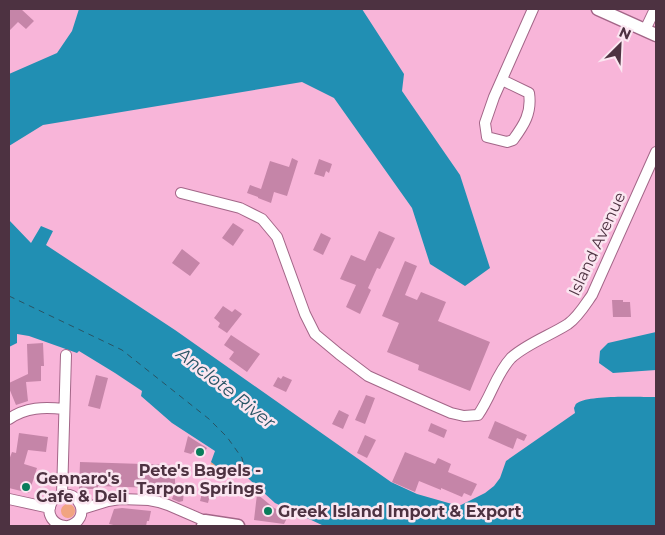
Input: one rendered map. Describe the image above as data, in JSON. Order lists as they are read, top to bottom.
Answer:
{
  "streets": {
    "street": ["Island Avenue"]
  },
  "water": ["Anclote River"],
  "places": ["Pete's Bagels - Tarpon Springs", "Gennaro's Cafe & Deli", "Greek Island Import & Export"],
  "north": "top right"
}
